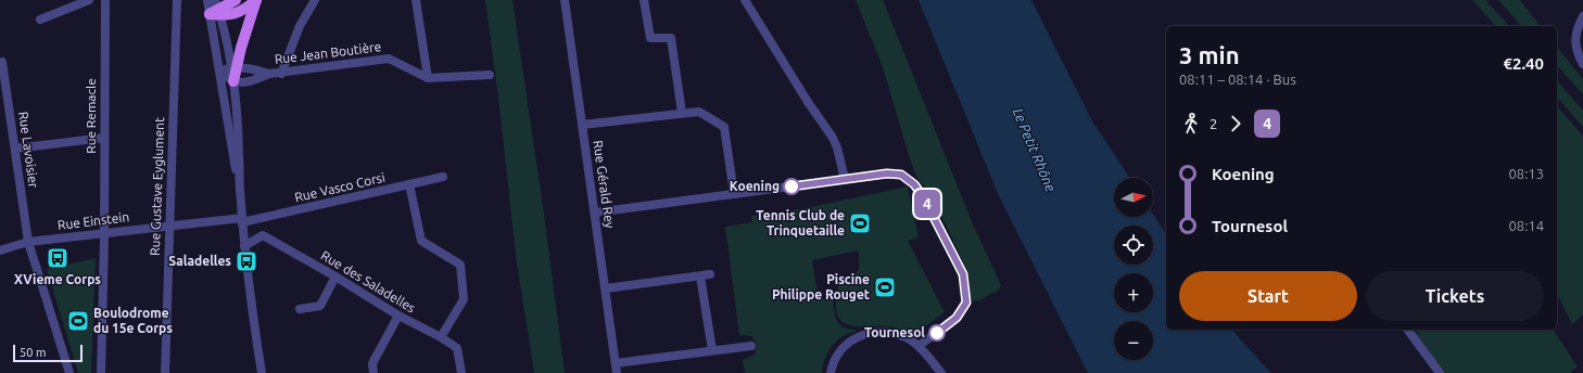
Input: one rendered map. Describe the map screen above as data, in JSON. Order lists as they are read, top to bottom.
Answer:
{
  "streets": {
    "street": [
      "Rue Jean Boutière",
      "Rue Remacle",
      "Rue Lavoisier",
      "Rue Gérald Rey",
      "Rue Gustave Eyglument",
      "Rue Vasco Corsi",
      "Rue Einstein",
      "Rue des Saladelles"
    ]
  },
  "crossings": [
    ["Rue Remacle", "Rue Einstein"],
    ["Rue Lavoisier", "Rue Einstein"],
    ["Rue Gustave Eyglument", "Rue Einstein"],
    ["Rue Vasco Corsi", "Rue Einstein"]
  ],
  "water": ["Le Petit Rhône"],
  "places": {
    "other": ["Koening", "Tournesol"],
    "sports": ["Tennis Club de Trinquetaille", "Piscine Philippe Rouget", "Boulodrome du 15e Corps"],
    "bus stop": ["XVieme Corps", "Saladelles"]
  },
  "lines": ["bus line 4"],
  "scale_bar": "50 m",
  "north": "right",
  "page": {
    "on_map": "4",
    "heading": ["3 min", "08:11 – 08:14 · Bus", "€2.40"],
    "legs": ["2", "4"],
    "list": [
      {
        "name": "Koening",
        "value": "08:13"
      },
      {
        "name": "Tournesol",
        "value": "08:14"
      }
    ],
    "map_buttons": ["+", "−"],
    "buttons": ["Start", "Tickets"],
    "scale": "50 m"
  }
}
